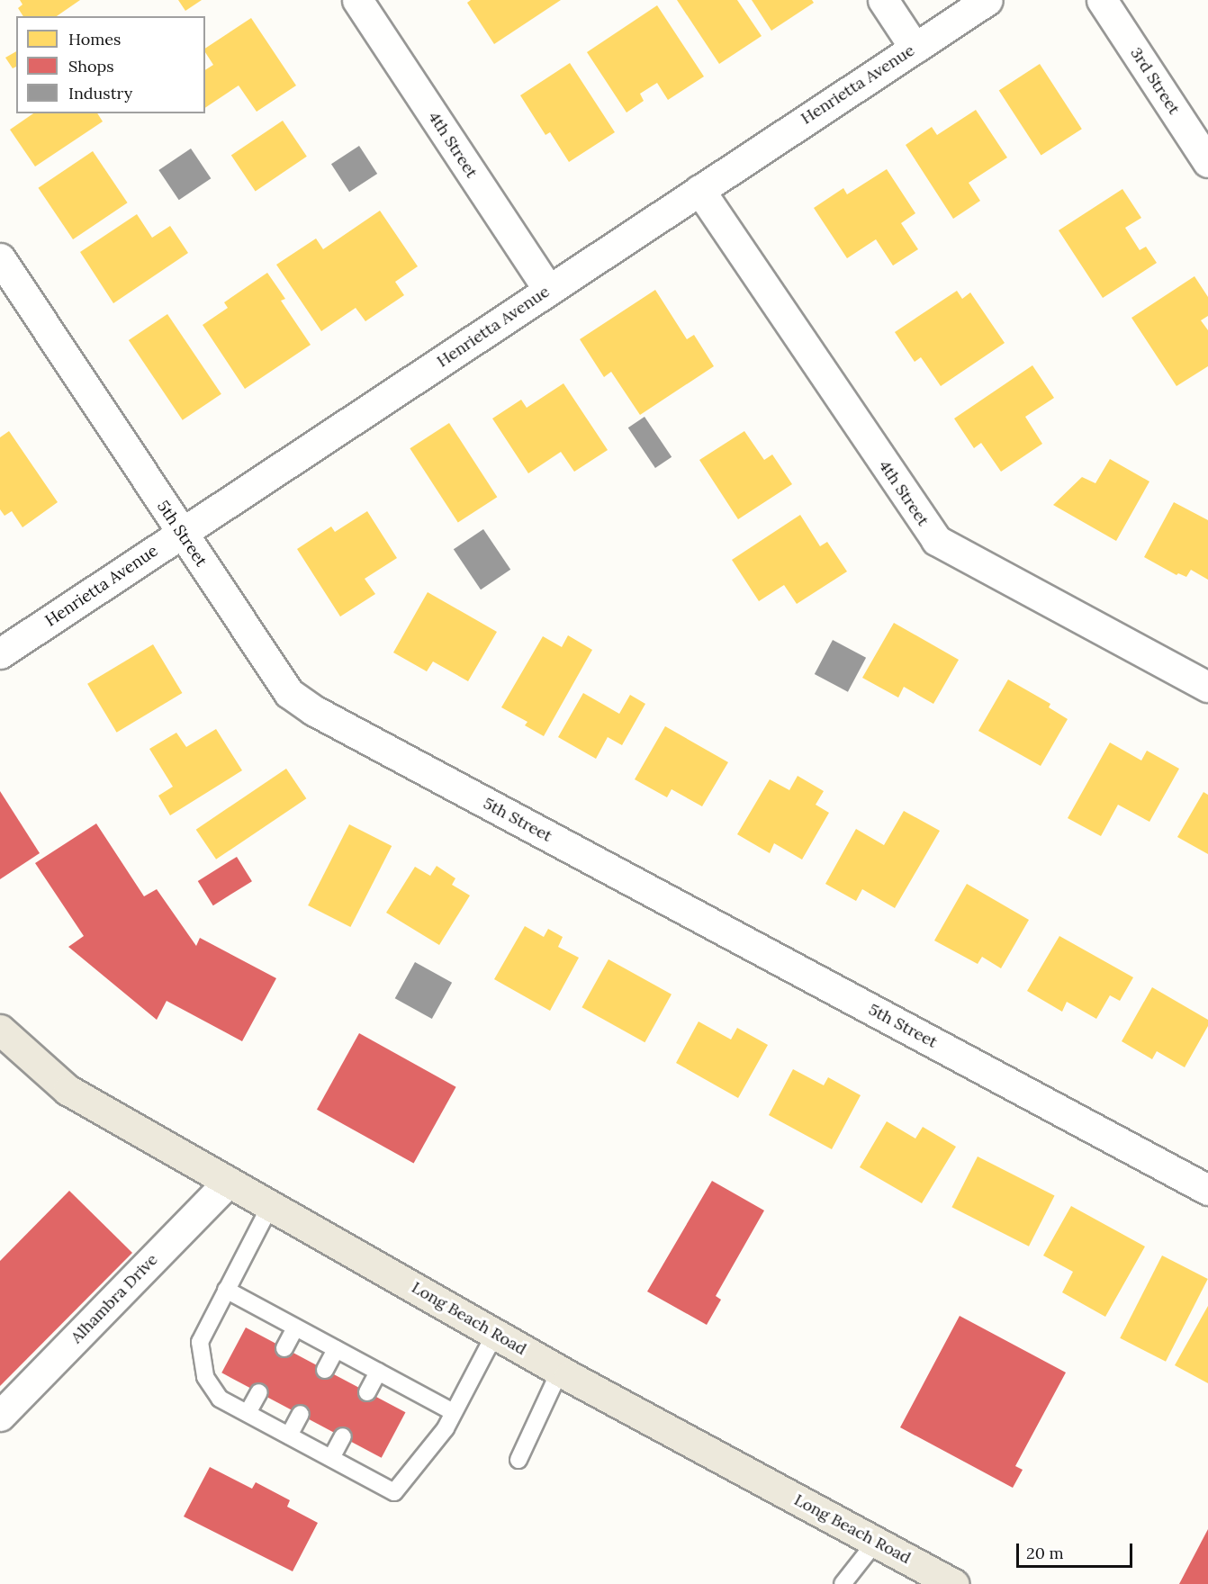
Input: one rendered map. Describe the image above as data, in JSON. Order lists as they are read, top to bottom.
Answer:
{
  "streets": {
    "main road": ["Long Beach Road"],
    "street": [
      "3rd Street",
      "Henrietta Avenue",
      "4th Street",
      "5th Street",
      "Alhambra Drive"
    ]
  },
  "crossings": [
    ["Henrietta Avenue", "4th Street"],
    ["Henrietta Avenue", "5th Street"],
    ["Alhambra Drive", "Long Beach Road"]
  ],
  "legend": ["Homes", "Shops", "Industry"],
  "scale_bar": "20 m"
}
